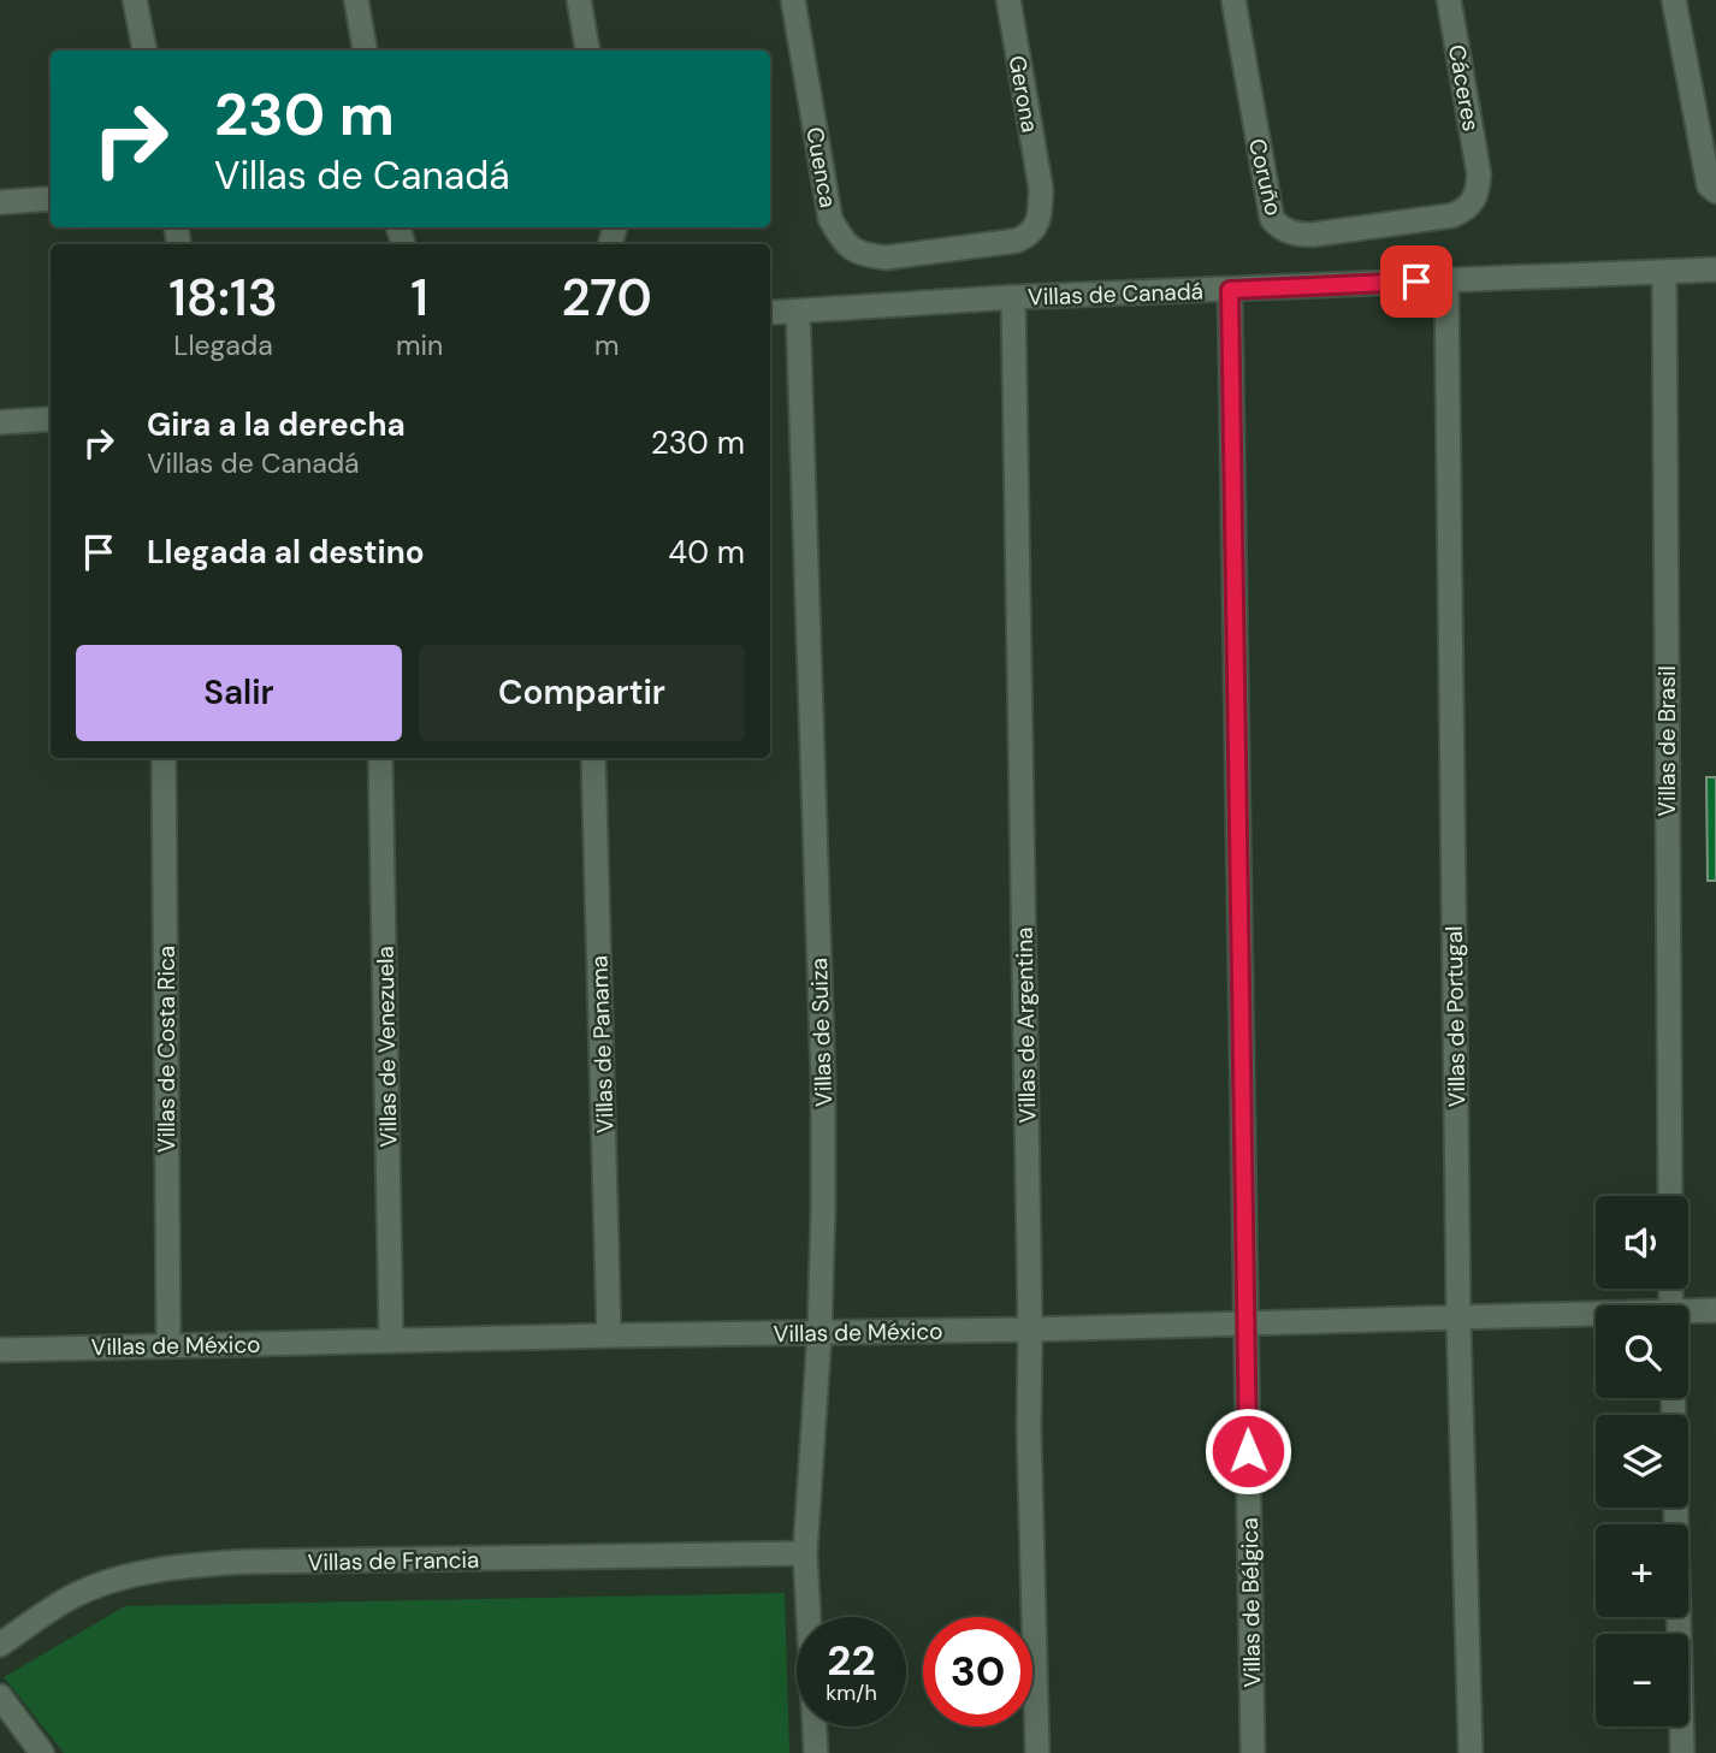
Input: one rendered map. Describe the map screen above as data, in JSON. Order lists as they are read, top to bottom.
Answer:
{
  "streets": {
    "street": [
      "Cáceres",
      "Gerona",
      "Cuenca",
      "Coruño",
      "Villas de Canadá",
      "Villas de Brasil",
      "Villas de Portugal",
      "Villas de Argentina",
      "Villas de Suiza",
      "Villas de Panama",
      "Villas de Venezuela",
      "Villas de Costa Rica",
      "Villas de México",
      "Villas de Francia",
      "Villas de Bélgica"
    ]
  },
  "crossings": [
    ["Cáceres", "Coruño"],
    ["Gerona", "Cuenca"],
    ["Villas de Canadá", "Villas de Brasil"],
    ["Villas de Canadá", "Villas de Portugal"],
    ["Villas de Canadá", "Villas de Argentina"],
    ["Villas de Canadá", "Villas de Suiza"],
    ["Villas de Canadá", "Villas de Bélgica"],
    ["Villas de Portugal", "Villas de México"],
    ["Villas de Argentina", "Villas de México"],
    ["Villas de Suiza", "Villas de México"],
    ["Villas de Suiza", "Villas de Francia"],
    ["Villas de Panama", "Villas de México"],
    ["Villas de Venezuela", "Villas de México"],
    ["Villas de Costa Rica", "Villas de México"],
    ["Villas de México", "Villas de Bélgica"]
  ],
  "page": {
    "turn": ["230 m", "Villas de Canadá"],
    "eta": [
      "18:13",
      "Llegada",
      "1",
      "min",
      "270",
      "m"
    ],
    "list": [
      {
        "name": "Gira a la derecha",
        "note": "Villas de Canadá",
        "value": "230 m"
      },
      {
        "name": "Llegada al destino",
        "value": "40 m"
      }
    ],
    "buttons": ["Salir", "Compartir"],
    "map_buttons": ["+", "−"],
    "speed": "22 km/h",
    "limit": "30"
  }
}
